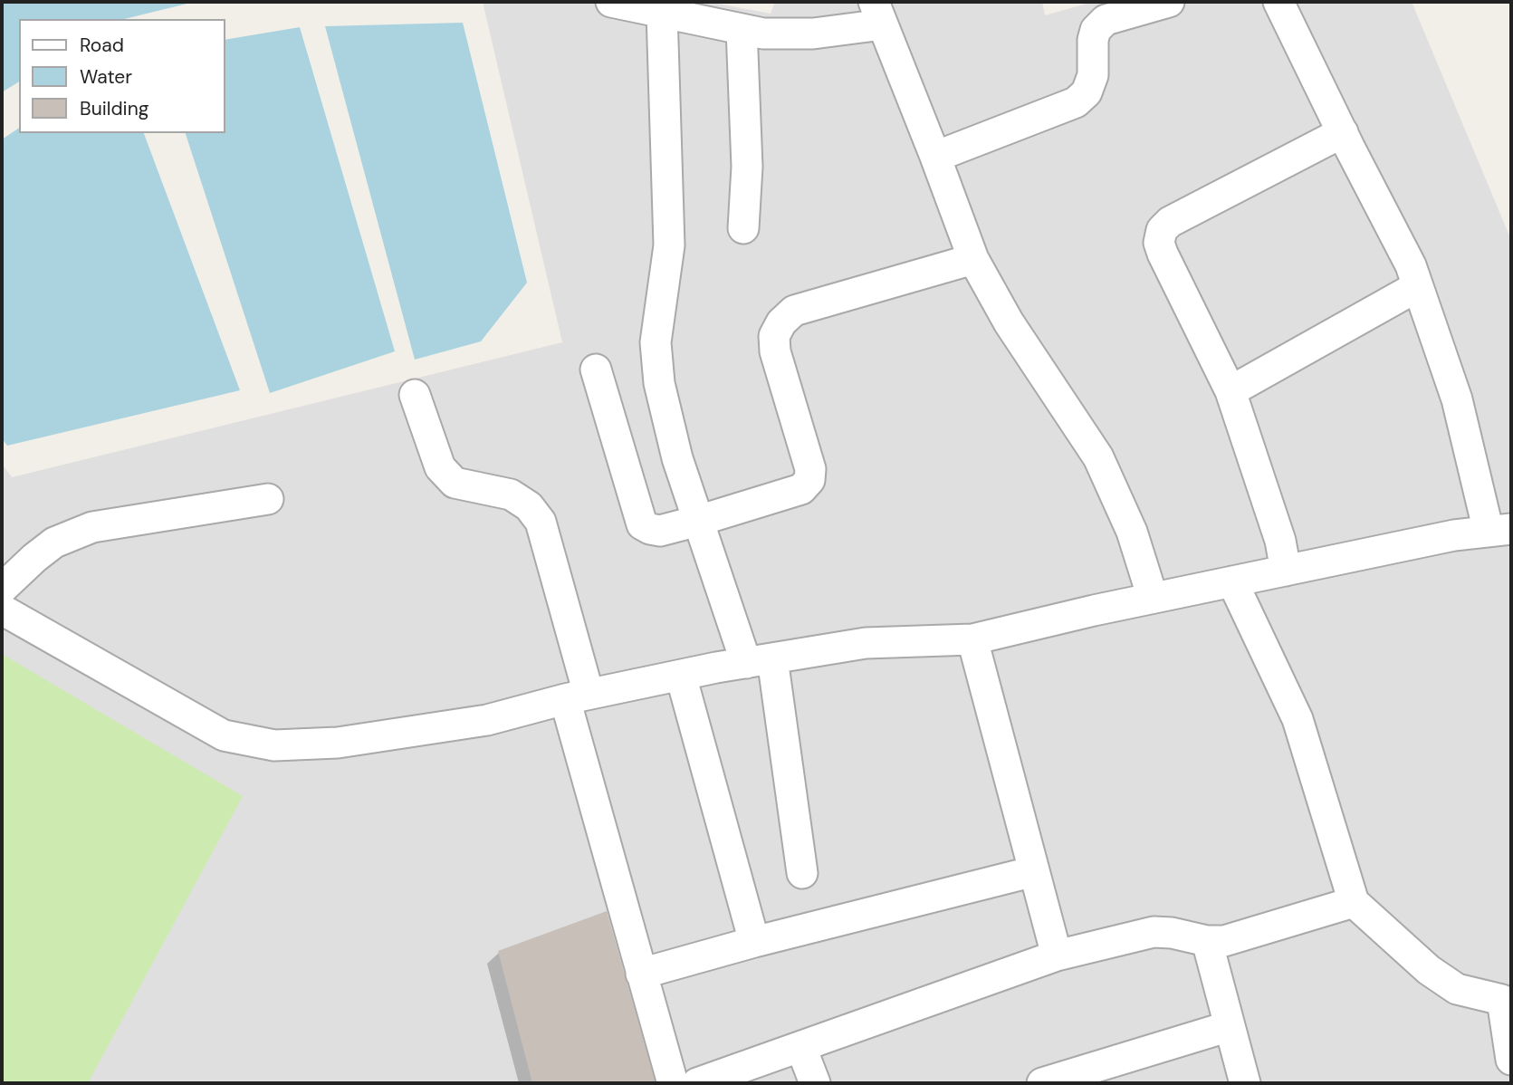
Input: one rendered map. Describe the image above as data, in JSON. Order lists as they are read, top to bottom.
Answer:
{
  "legend": ["Road", "Water", "Building"]
}
